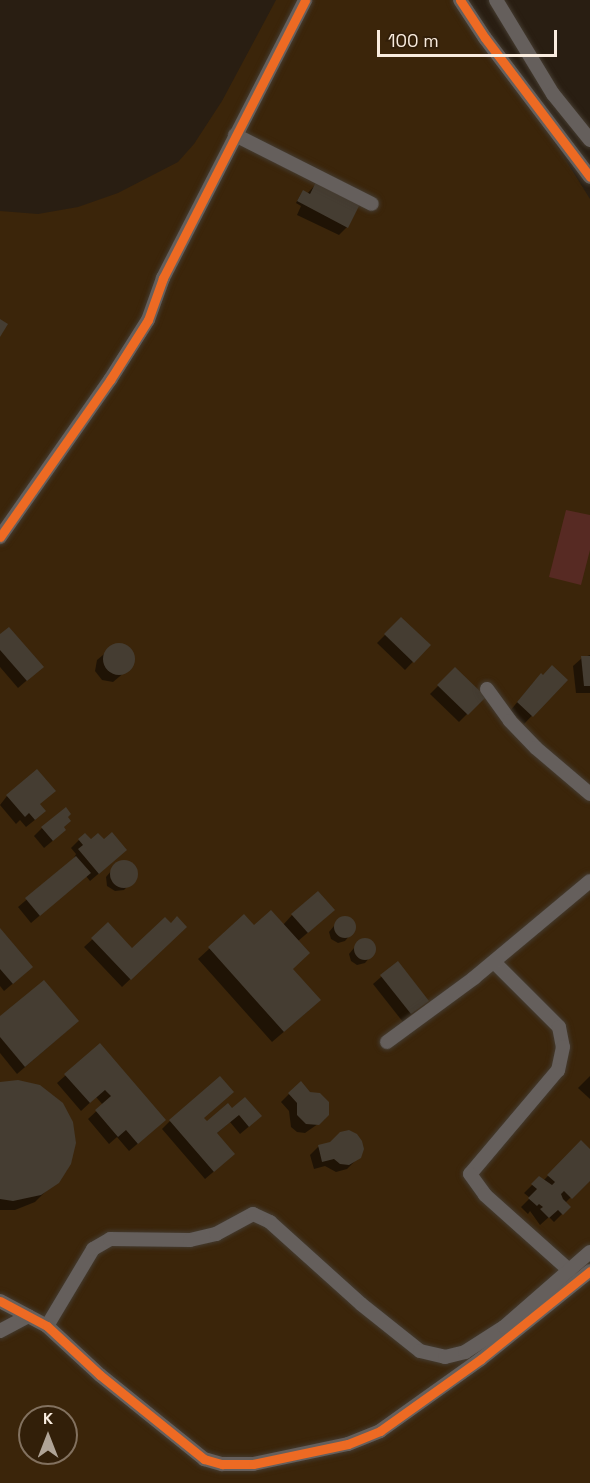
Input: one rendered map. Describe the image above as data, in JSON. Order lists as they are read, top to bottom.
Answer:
{
  "scale_bar": "100 m",
  "north": "top"
}
